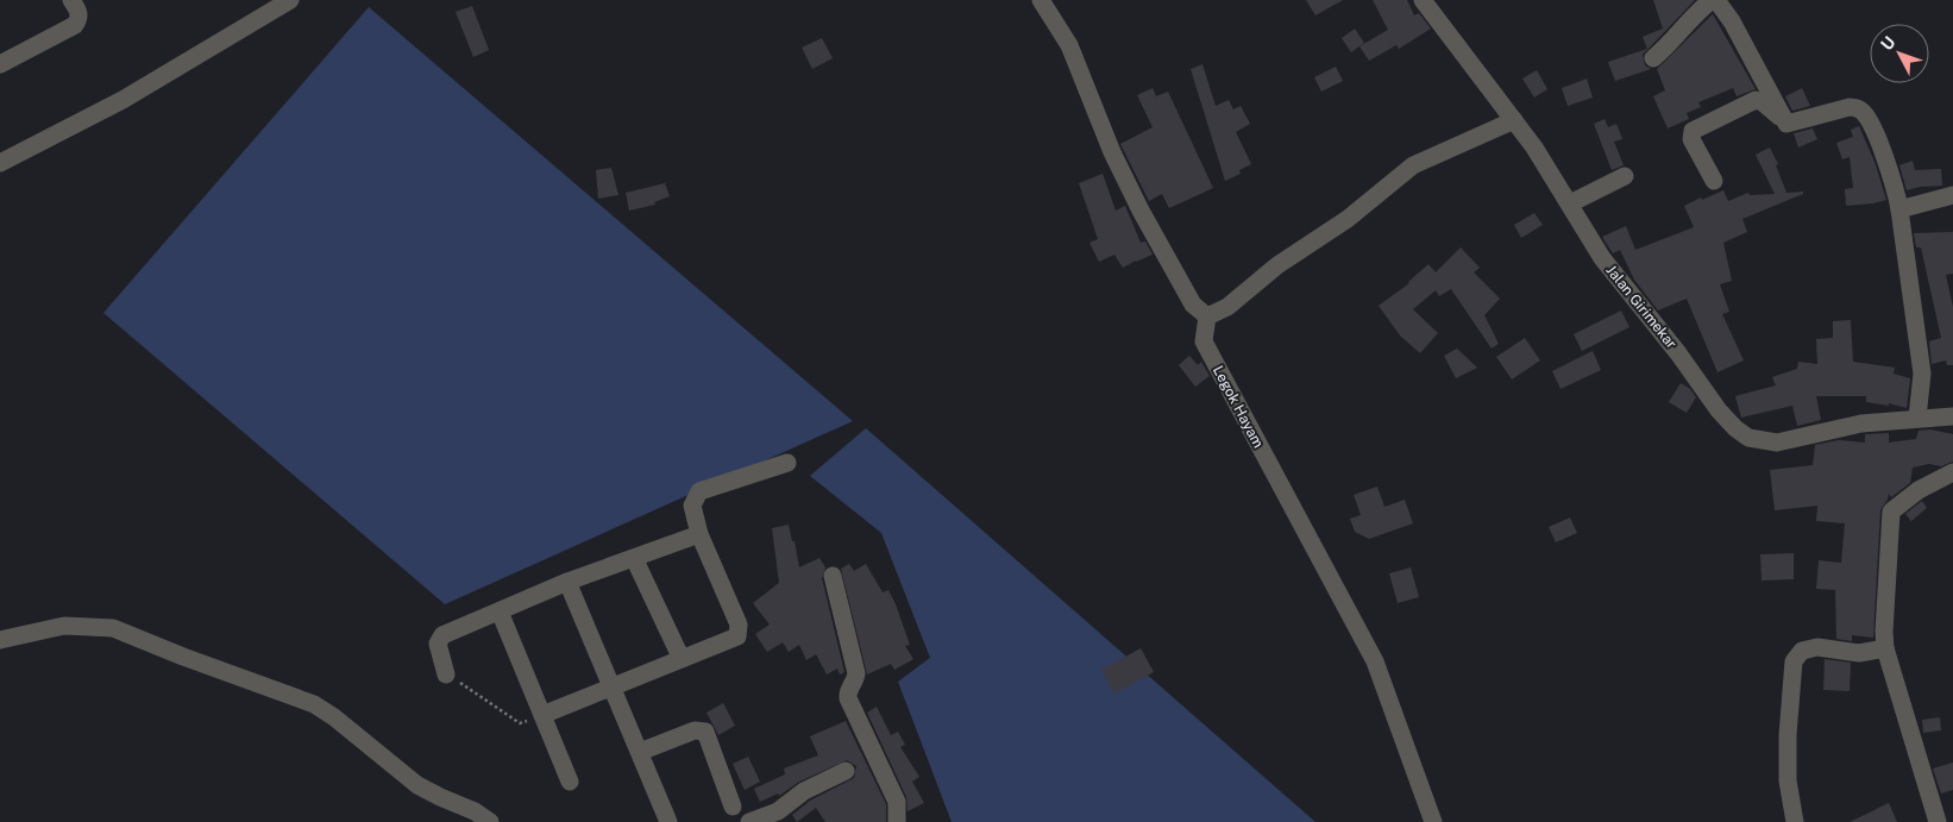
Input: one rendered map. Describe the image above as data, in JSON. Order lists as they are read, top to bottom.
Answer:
{
  "streets": {
    "street": ["Jalan Girimekar", "Legok Hayam"]
  },
  "north": "top left"
}
